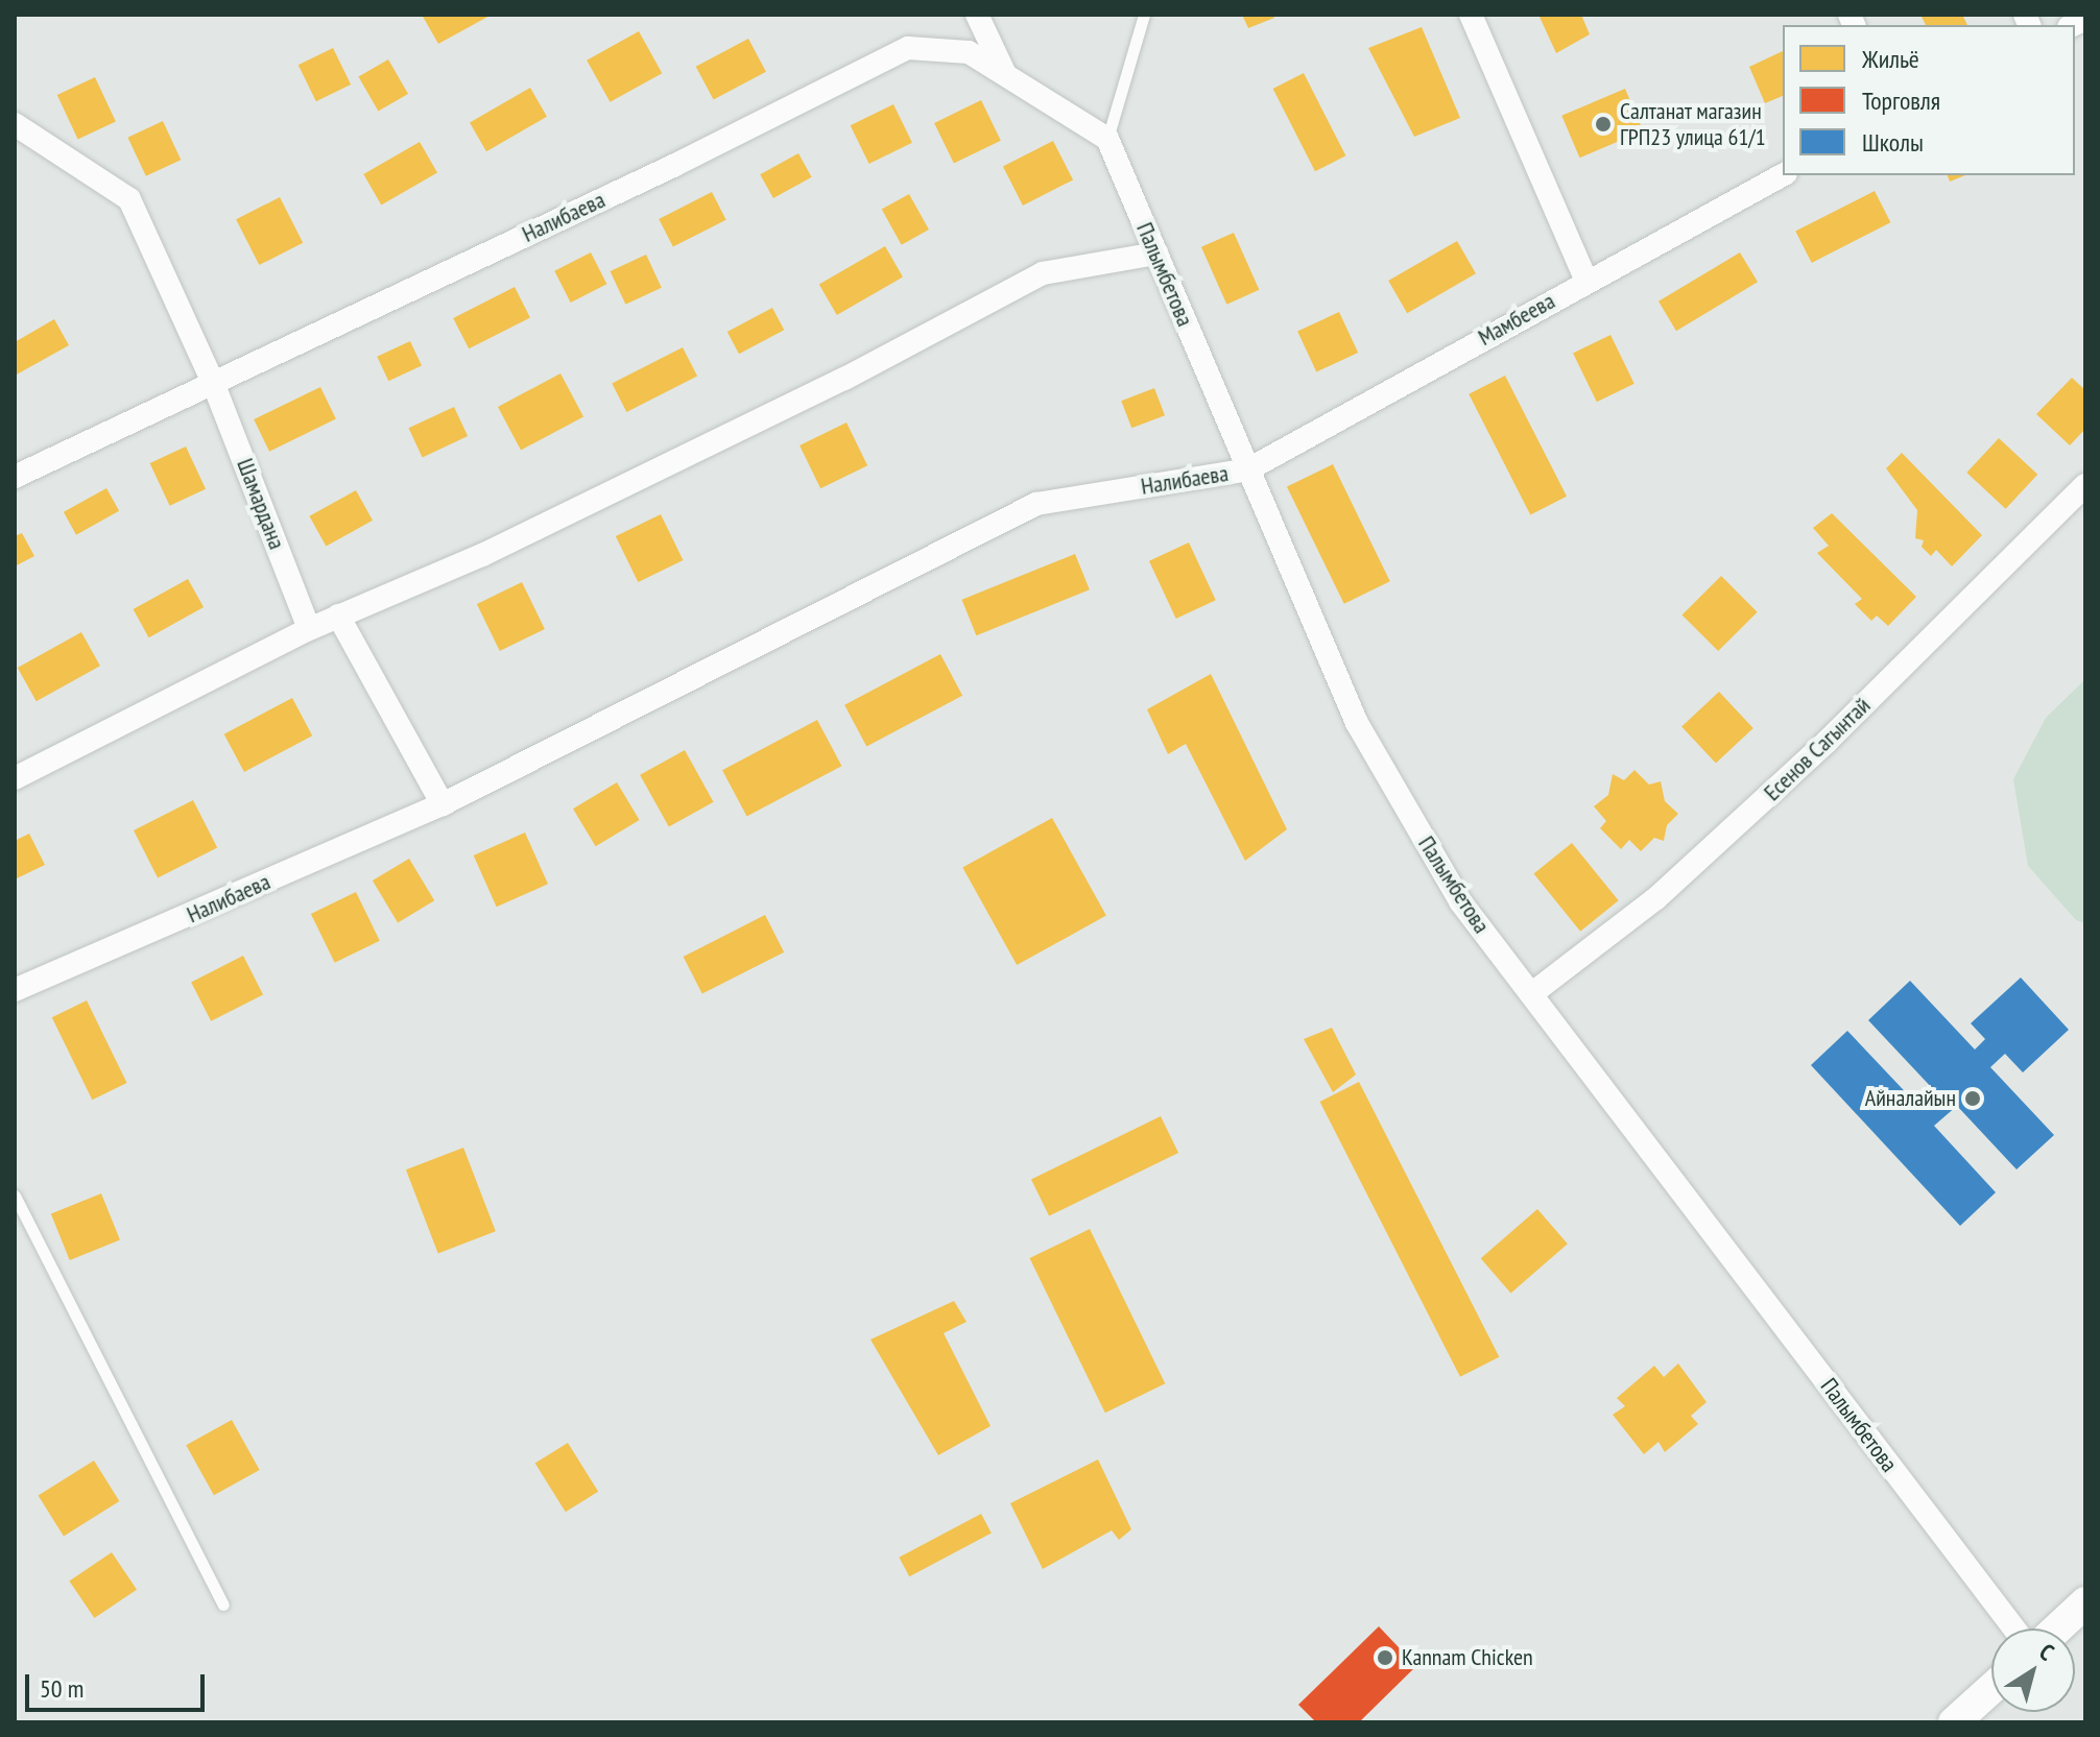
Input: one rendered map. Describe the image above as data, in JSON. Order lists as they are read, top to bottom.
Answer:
{
  "streets": {
    "street": [
      "Налибаева",
      "Палымбетова",
      "Мамбеева",
      "Шамардана",
      "Есенов Сагынтай"
    ]
  },
  "crossings": [
    ["Налибаева", "Палымбетова"],
    ["Налибаева", "Мамбеева"],
    ["Налибаева", "Шамардана"],
    ["Палымбетова", "Мамбеева"],
    ["Палымбетова", "Есенов Сагынтай"]
  ],
  "places": ["Салтанат магазин ГРП23 улица 61/1", "Айналайын", "Kannam Chicken"],
  "legend": ["Жильё", "Торговля", "Школы"],
  "scale_bar": "50 m",
  "north": "top right"
}
